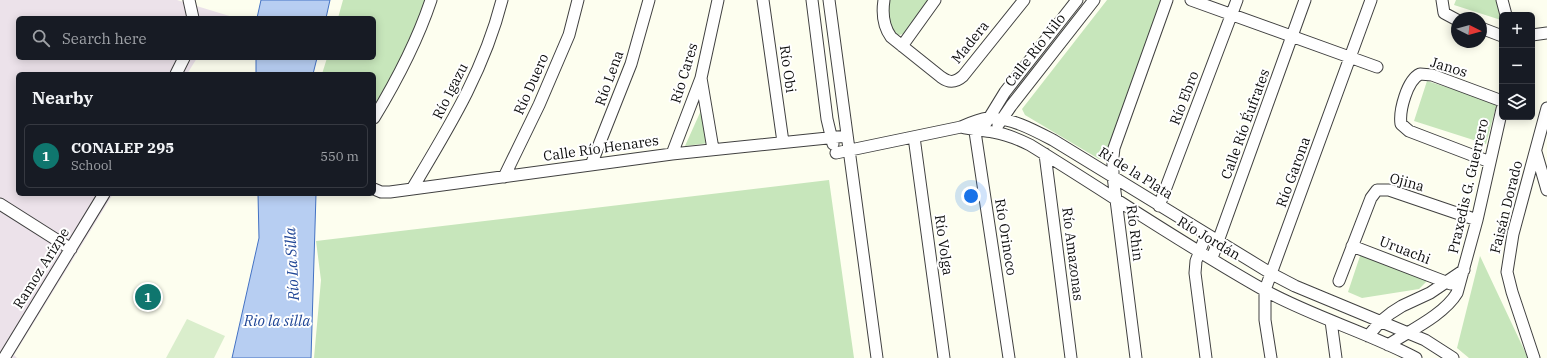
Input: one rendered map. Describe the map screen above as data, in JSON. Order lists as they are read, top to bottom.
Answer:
{
  "streets": {
    "street": [
      "Madera",
      "Calle Río Nilo",
      "Janos",
      "Río Obi",
      "Río Cares",
      "Río Lena",
      "Río Duero",
      "Río Igazu",
      "Río Ebro",
      "Calle Río Éufrates",
      "Calle Río Henares",
      "Río Garona",
      "Ri de la Plata",
      "Ojina",
      "Praxedis G. Guerrero",
      "Faisán Dorado",
      "Río Rhin",
      "Río Orinoco",
      "Río Jordán",
      "Río Volga",
      "Uruachi",
      "Río Amazonas",
      "Ramoz Arízpe"
    ]
  },
  "crossings": [
    ["Calle Río Nilo", "Ri de la Plata"],
    ["Calle Río Nilo", "Río Orinoco"],
    ["Calle Río Nilo", "Río Jordán"],
    ["Janos", "Praxedis G. Guerrero"],
    ["Río Obi", "Calle Río Henares"],
    ["Río Cares", "Calle Río Henares"],
    ["Río Lena", "Calle Río Henares"],
    ["Río Duero", "Calle Río Henares"],
    ["Río Igazu", "Calle Río Henares"],
    ["Río Ebro", "Ri de la Plata"],
    ["Calle Río Éufrates", "Ri de la Plata"],
    ["Calle Río Éufrates", "Río Jordán"],
    ["Río Garona", "Ri de la Plata"],
    ["Río Garona", "Río Jordán"],
    ["Ri de la Plata", "Praxedis G. Guerrero"],
    ["Ri de la Plata", "Río Rhin"],
    ["Ojina", "Praxedis G. Guerrero"],
    ["Ojina", "Uruachi"],
    ["Praxedis G. Guerrero", "Río Jordán"],
    ["Praxedis G. Guerrero", "Uruachi"],
    ["Río Rhin", "Río Jordán"],
    ["Río Jordán", "Río Amazonas"]
  ],
  "water": ["Río La Silla", "Rio la silla"],
  "north": "right",
  "page": {
    "map_buttons": ["+", "−"],
    "search": "Search here",
    "heading": "Nearby",
    "list": [
      {
        "mark": "1",
        "name": "CONALEP 295",
        "note": "School",
        "value": "550 m"
      }
    ],
    "pins": "1"
  }
}
